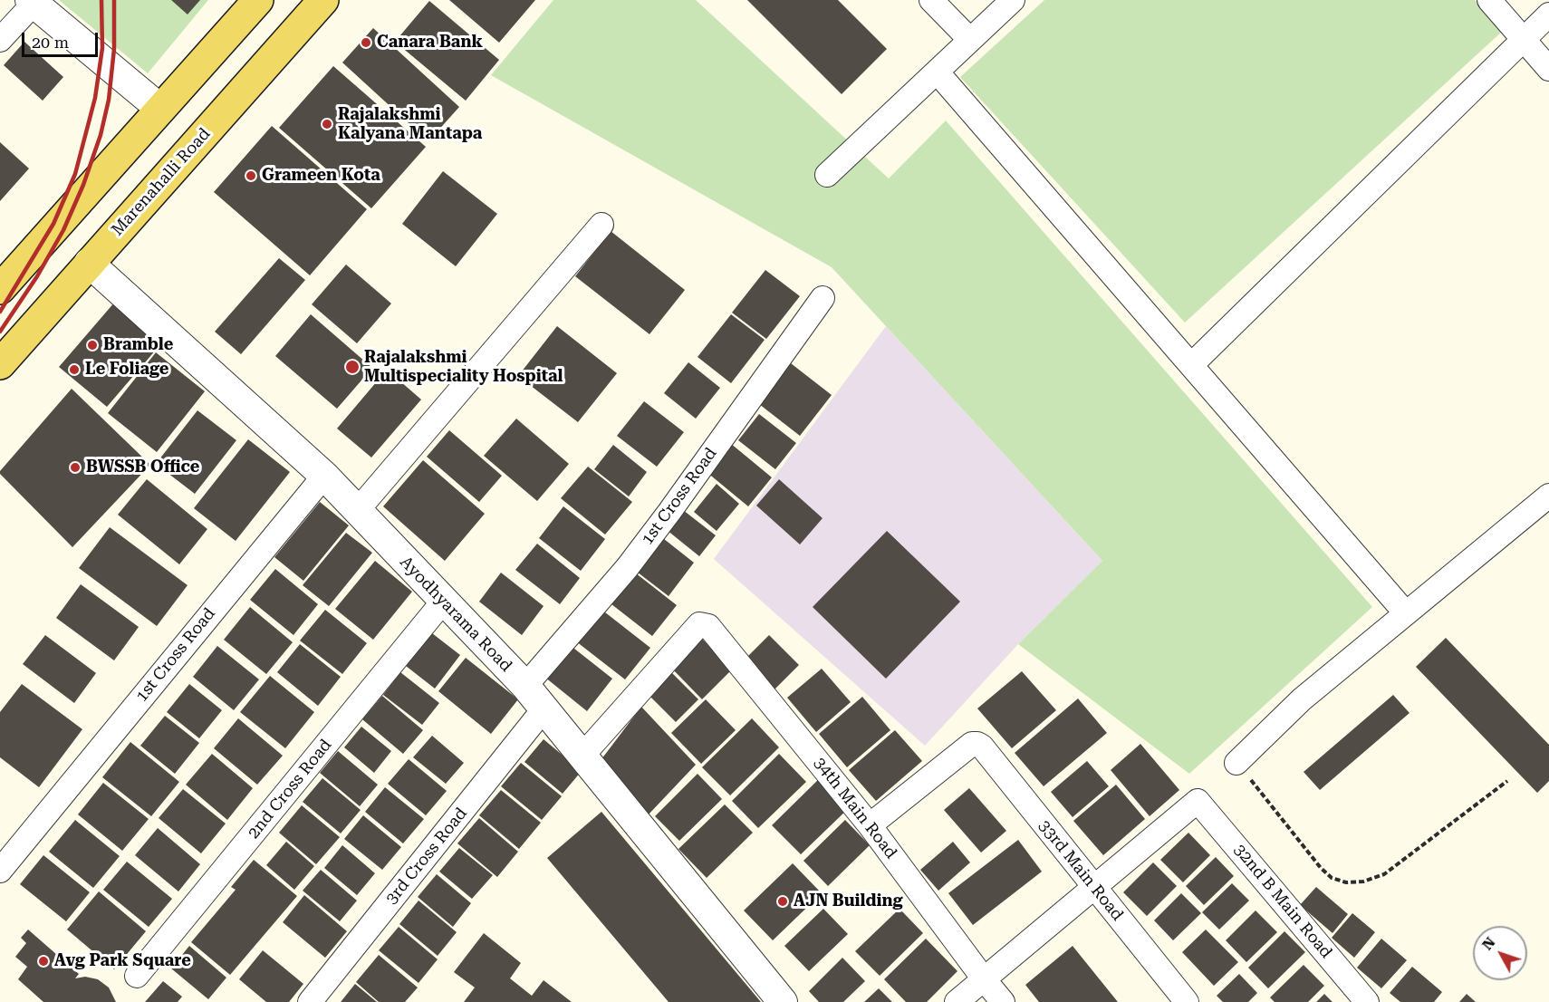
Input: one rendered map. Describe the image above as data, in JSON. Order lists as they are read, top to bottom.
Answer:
{
  "streets": {
    "main road": ["Marenahalli Road"],
    "street": [
      "1st Cross Road",
      "Ayodhyarama Road",
      "2nd Cross Road",
      "34th Main Road",
      "3rd Cross Road",
      "33rd Main Road",
      "32nd B Main Road"
    ]
  },
  "crossings": [
    ["Marenahalli Road", "Ayodhyarama Road"],
    ["1st Cross Road", "Ayodhyarama Road"],
    ["Ayodhyarama Road", "2nd Cross Road"],
    ["Ayodhyarama Road", "34th Main Road"],
    ["Ayodhyarama Road", "3rd Cross Road"],
    ["34th Main Road", "33rd Main Road"],
    ["33rd Main Road", "32nd B Main Road"]
  ],
  "places": [
    "Canara Bank",
    "Rajalakshmi Kalyana Mantapa",
    "Grameen Kota",
    "Bramble",
    "Rajalakshmi Multispeciality Hospital",
    "Le Foliage",
    "BWSSB Office",
    "AJN Building",
    "Avg Park Square"
  ],
  "scale_bar": "20 m",
  "north": "top left"
}
